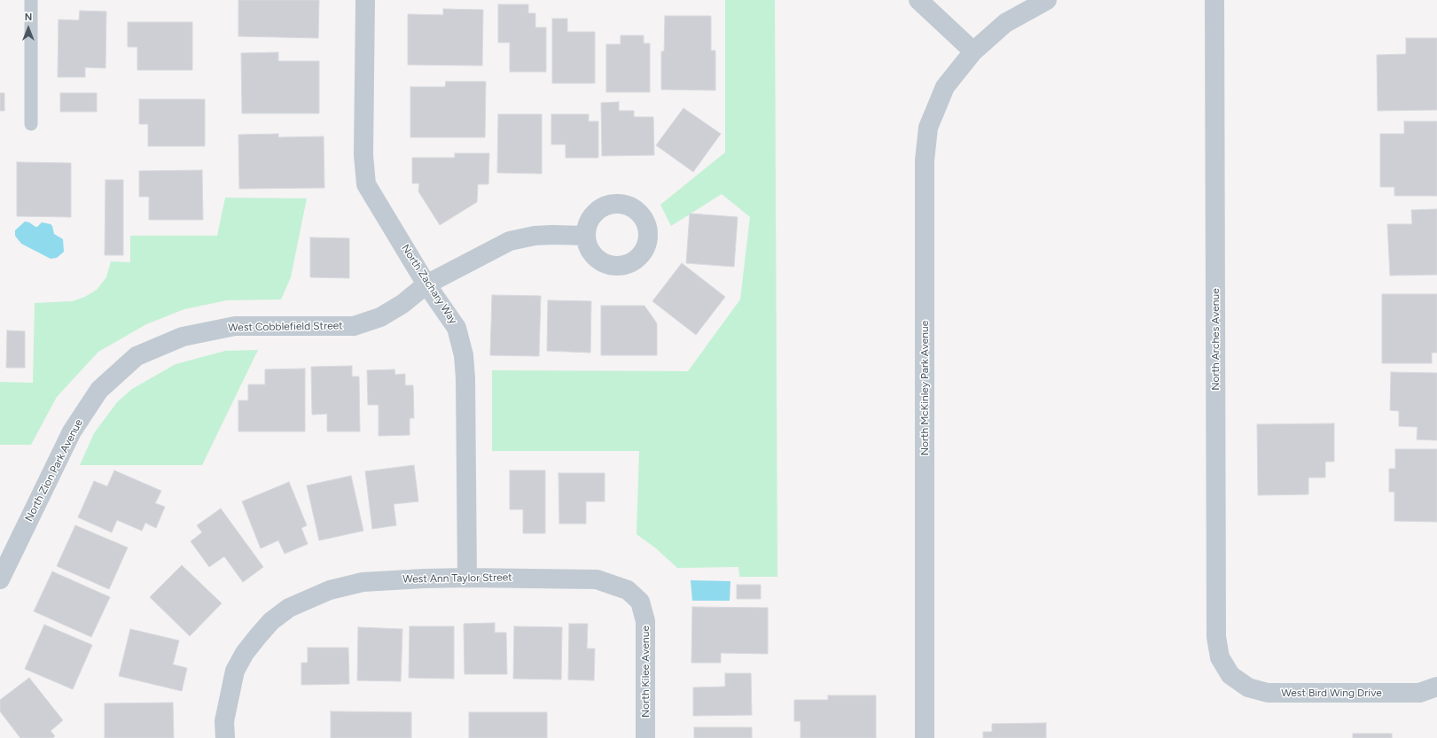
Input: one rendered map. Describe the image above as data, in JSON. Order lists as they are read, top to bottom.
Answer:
{
  "streets": {
    "street": [
      "North Zachary Way",
      "West Cobblefield Street",
      "North Arches Avenue",
      "North McKinley Park Avenue",
      "North Zion Park Avenue",
      "West Ann Taylor Street",
      "North Kilee Avenue",
      "West Bird Wing Drive"
    ]
  },
  "crossings": [
    ["North Zachary Way", "West Cobblefield Street"],
    ["North Zachary Way", "West Ann Taylor Street"],
    ["West Cobblefield Street", "North Zion Park Avenue"],
    ["North Arches Avenue", "West Bird Wing Drive"],
    ["West Ann Taylor Street", "North Kilee Avenue"]
  ],
  "north": "top"
}
